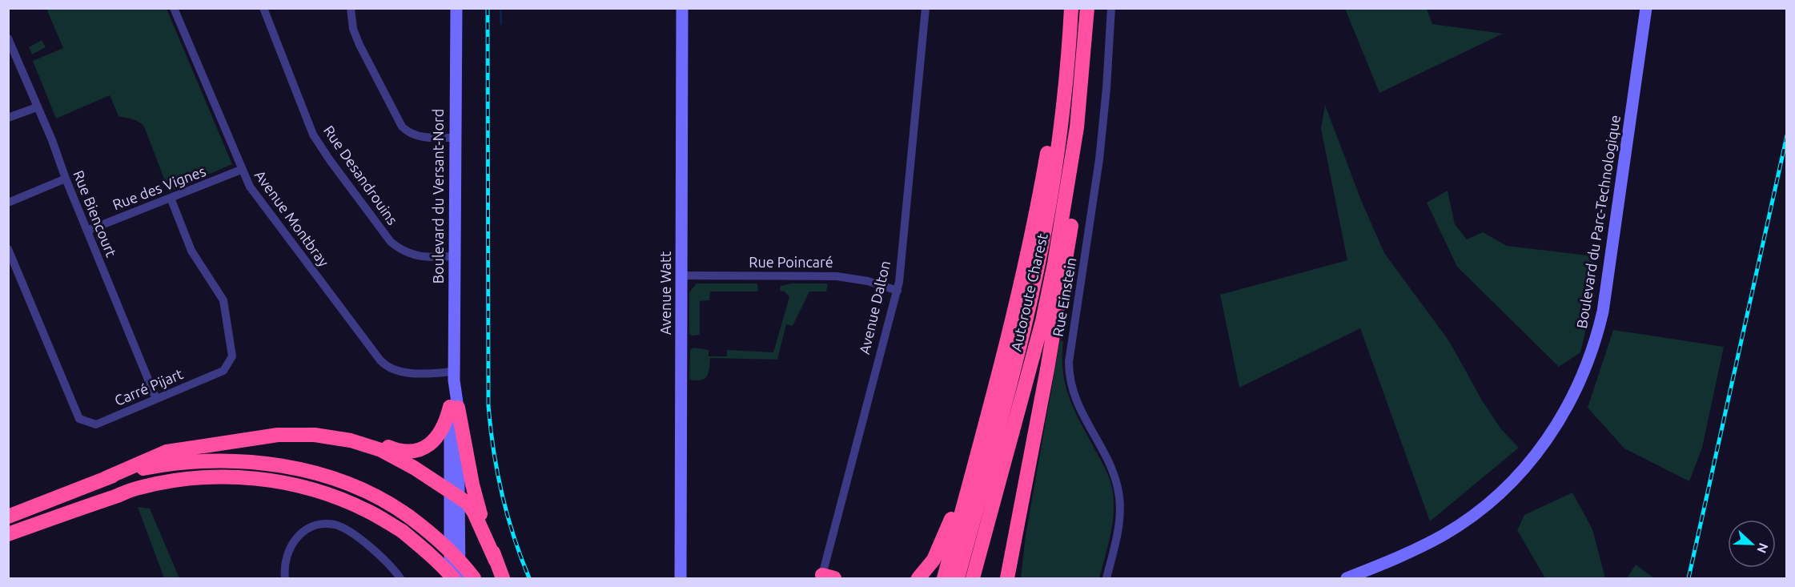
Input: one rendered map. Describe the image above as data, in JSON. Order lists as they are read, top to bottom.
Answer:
{
  "streets": {
    "highway": ["Autoroute Charest"],
    "street": [
      "Rue Desandrouins",
      "Rue des Vignes",
      "Boulevard du Versant-Nord",
      "Rue Biencourt",
      "Avenue Montbray",
      "Boulevard du Parc-Technologique",
      "Rue Poincaré",
      "Avenue Watt",
      "Rue Einstein",
      "Avenue Dalton",
      "Carré Pijart"
    ]
  },
  "crossings": [
    ["Rue Desandrouins", "Boulevard du Versant-Nord"],
    ["Rue des Vignes", "Rue Biencourt"],
    ["Rue des Vignes", "Avenue Montbray"],
    ["Rue des Vignes", "Carré Pijart"],
    ["Boulevard du Versant-Nord", "Avenue Montbray"],
    ["Rue Biencourt", "Carré Pijart"],
    ["Rue Poincaré", "Avenue Watt"],
    ["Rue Poincaré", "Avenue Dalton"]
  ],
  "north": "right"
}
